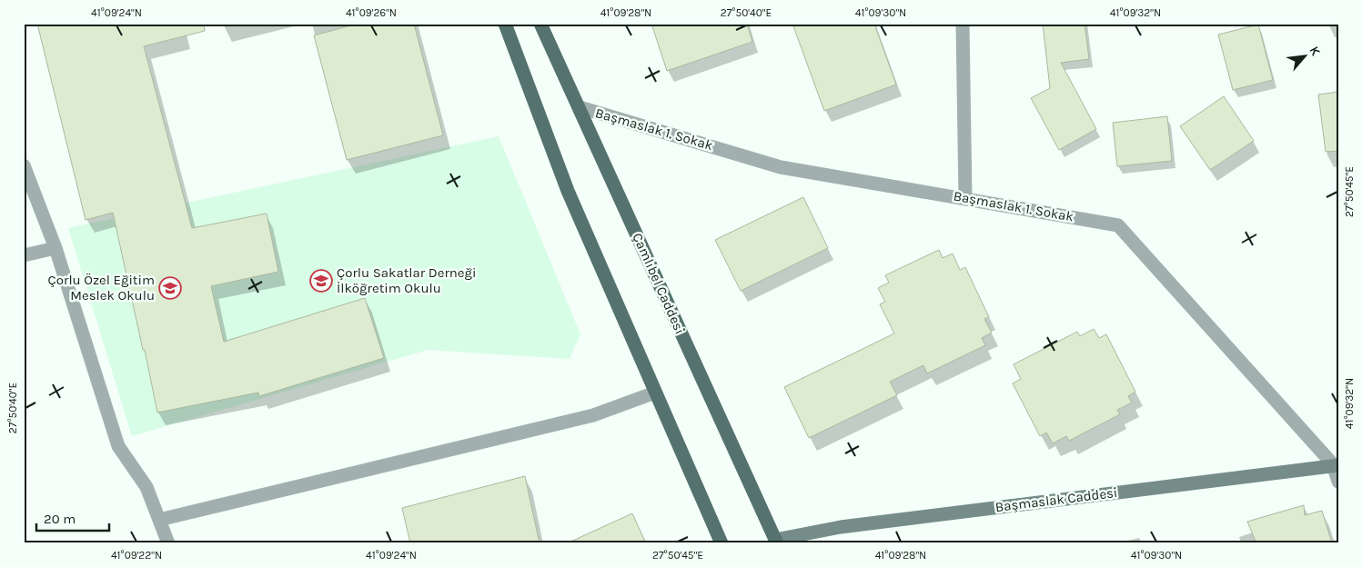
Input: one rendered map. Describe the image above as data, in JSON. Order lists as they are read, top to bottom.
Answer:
{
  "streets": {
    "main road": ["Çamlıbel Caddesi"],
    "street": ["Başmaslak 1. Sokak", "Başmaslak Caddesi"]
  },
  "crossings": [
    ["Başmaslak 1. Sokak", "Çamlıbel Caddesi"],
    ["Başmaslak 1. Sokak", "Başmaslak Caddesi"],
    ["Çamlıbel Caddesi", "Başmaslak Caddesi"]
  ],
  "places": {
    "school or university": ["Çorlu Sakatlar Derneği İlköğretim Okulu", "Çorlu Özel Eğitim Meslek Okulu"]
  },
  "scale_bar": "20 m",
  "north": "top right",
  "coordinates": [
    "41°09'24\"N",
    "41°09'26\"N",
    "41°09'28\"N",
    "27°50'40\"E",
    "41°09'30\"N",
    "41°09'32\"N",
    "27°50'45\"E",
    "41°09'22\"N"
  ]
}
